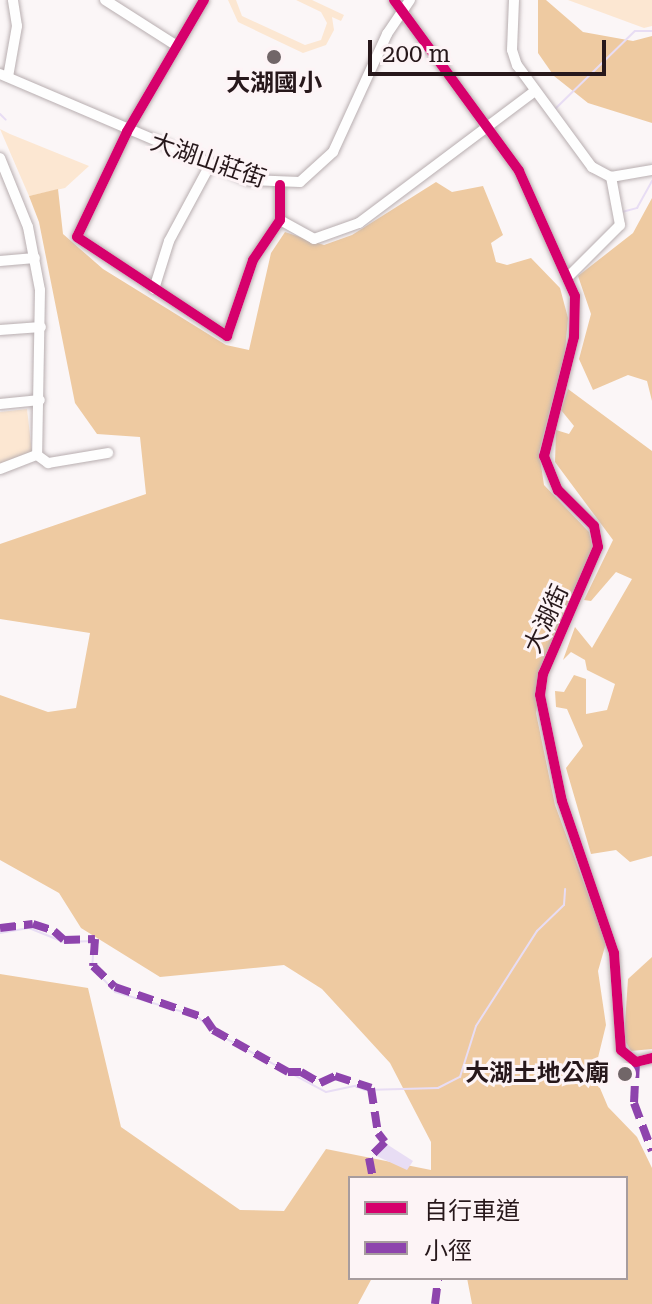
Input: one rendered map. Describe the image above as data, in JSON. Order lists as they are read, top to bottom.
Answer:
{
  "streets": {
    "street": ["大湖山莊街", "大湖街"]
  },
  "places": ["大湖國小", "大湖土地公廟"],
  "legend": ["自行車道", "小徑"],
  "scale_bar": "200 m"
}
